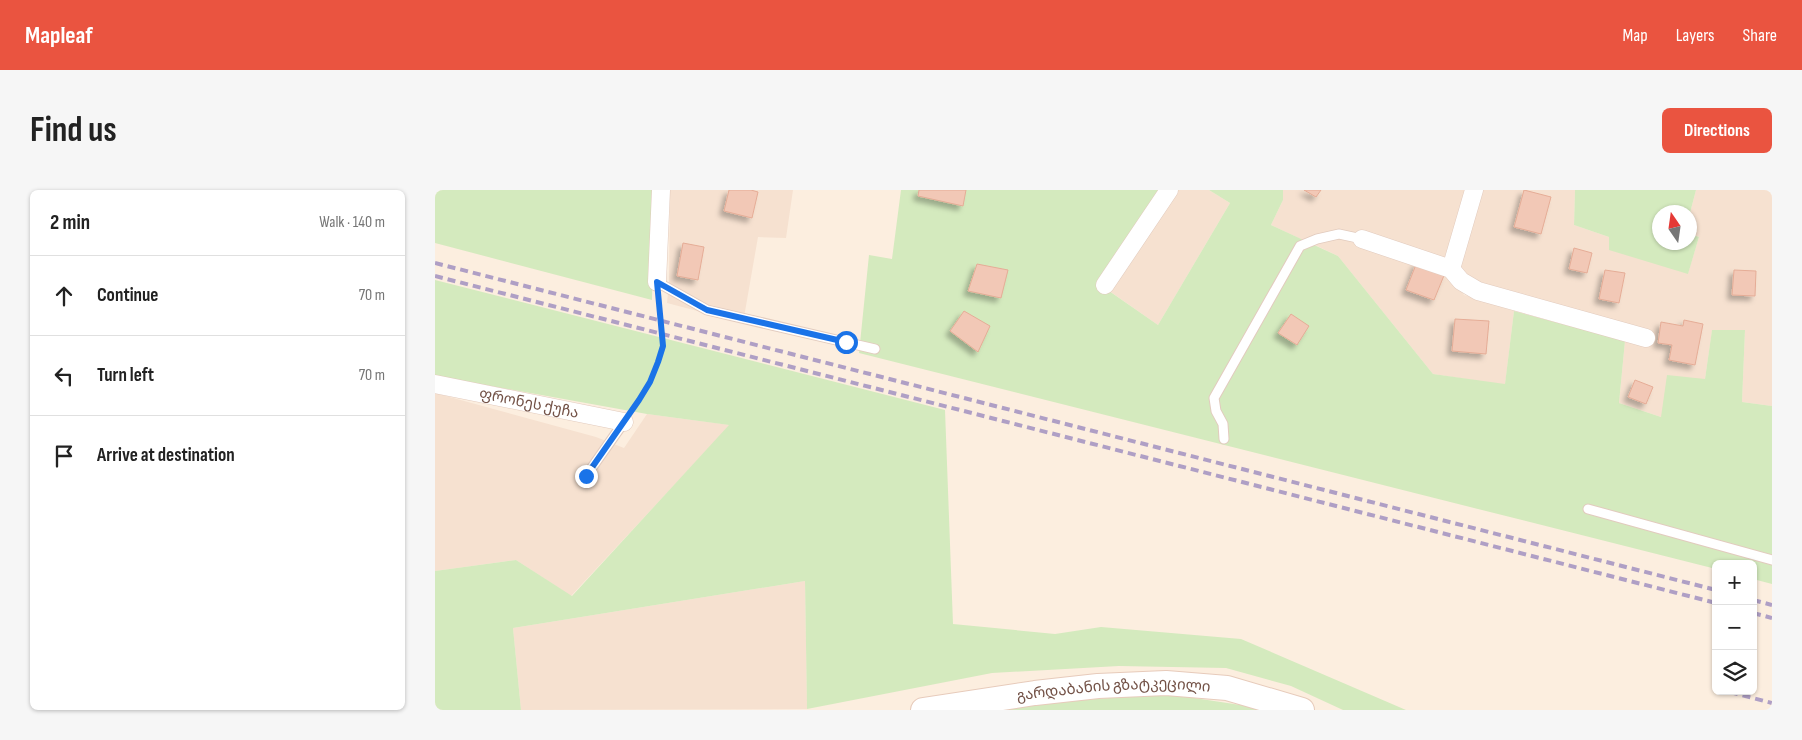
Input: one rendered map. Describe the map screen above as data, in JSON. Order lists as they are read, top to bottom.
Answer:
{
  "streets": {
    "main road": ["გარდაბანის გზატკეცილი"],
    "street": ["ფრონეს ქუჩა"]
  },
  "north": "top",
  "page": {
    "header": "Mapleaf",
    "nav": ["Map", "Layers", "Share"],
    "buttons": "Directions",
    "title": "Find us",
    "heading": ["2 min", "Walk · 140 m"],
    "list": [
      ["Continue", "70 m"],
      ["Turn left", "70 m"],
      "Arrive at destination"
    ],
    "map_buttons": ["+", "−"]
  }
}
